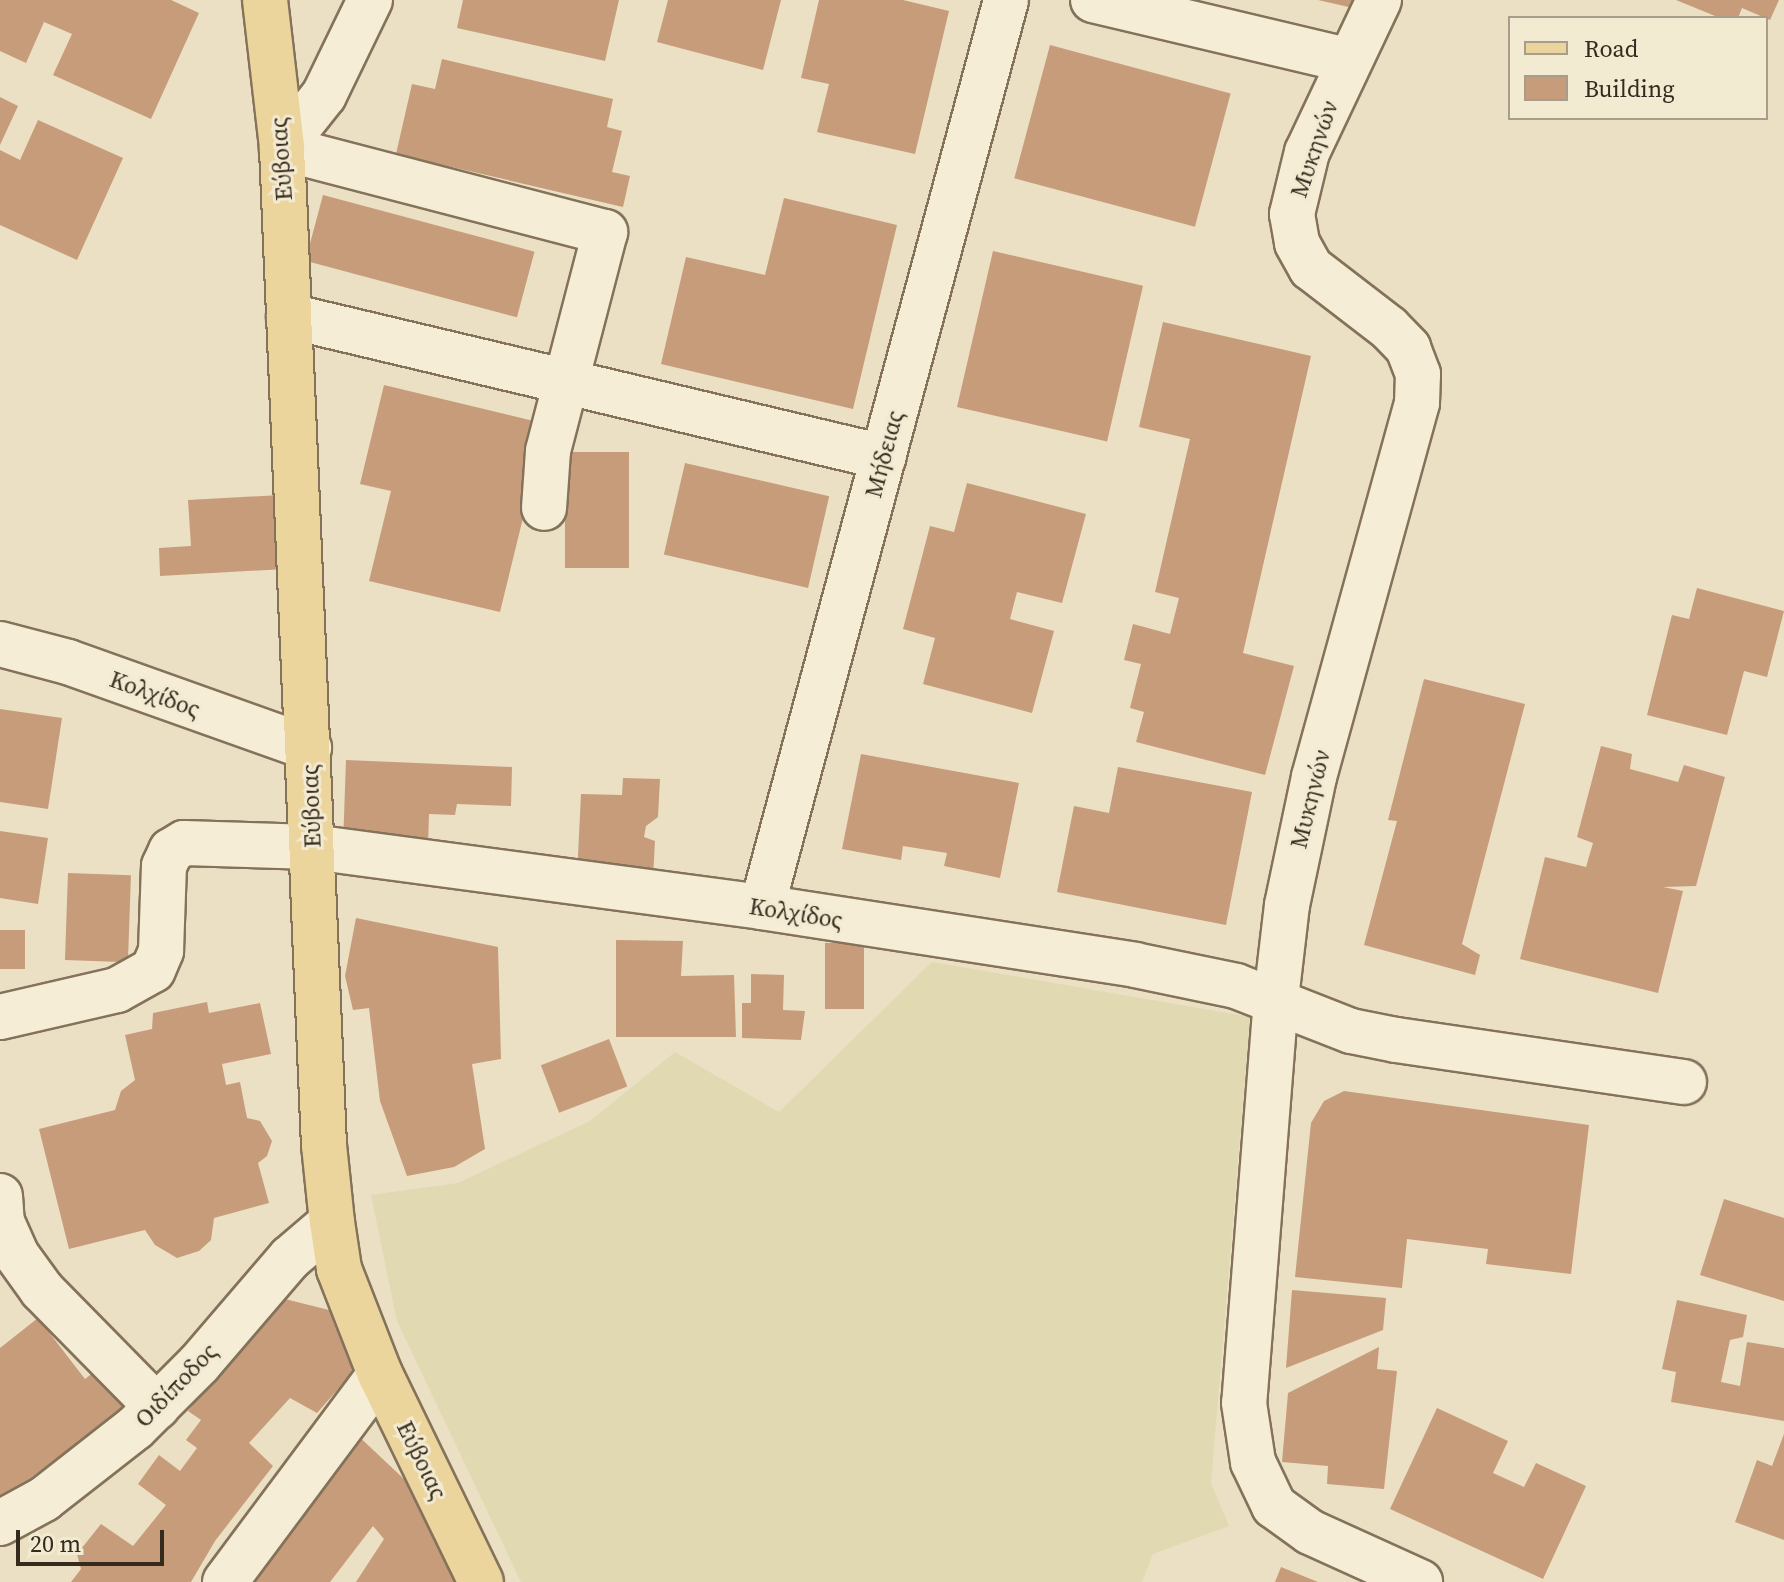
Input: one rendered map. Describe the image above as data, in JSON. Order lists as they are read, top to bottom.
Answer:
{
  "streets": {
    "main road": ["Εύβοιας"],
    "street": [
      "Μυκηνών",
      "Μήδειας",
      "Κολχίδος",
      "Οιδίποδος"
    ]
  },
  "crossings": [
    ["Μυκηνών", "Κολχίδος"],
    ["Εύβοιας", "Κολχίδος"],
    ["Εύβοιας", "Οιδίποδος"],
    ["Μήδειας", "Κολχίδος"]
  ],
  "legend": ["Road", "Building"],
  "scale_bar": "20 m"
}
